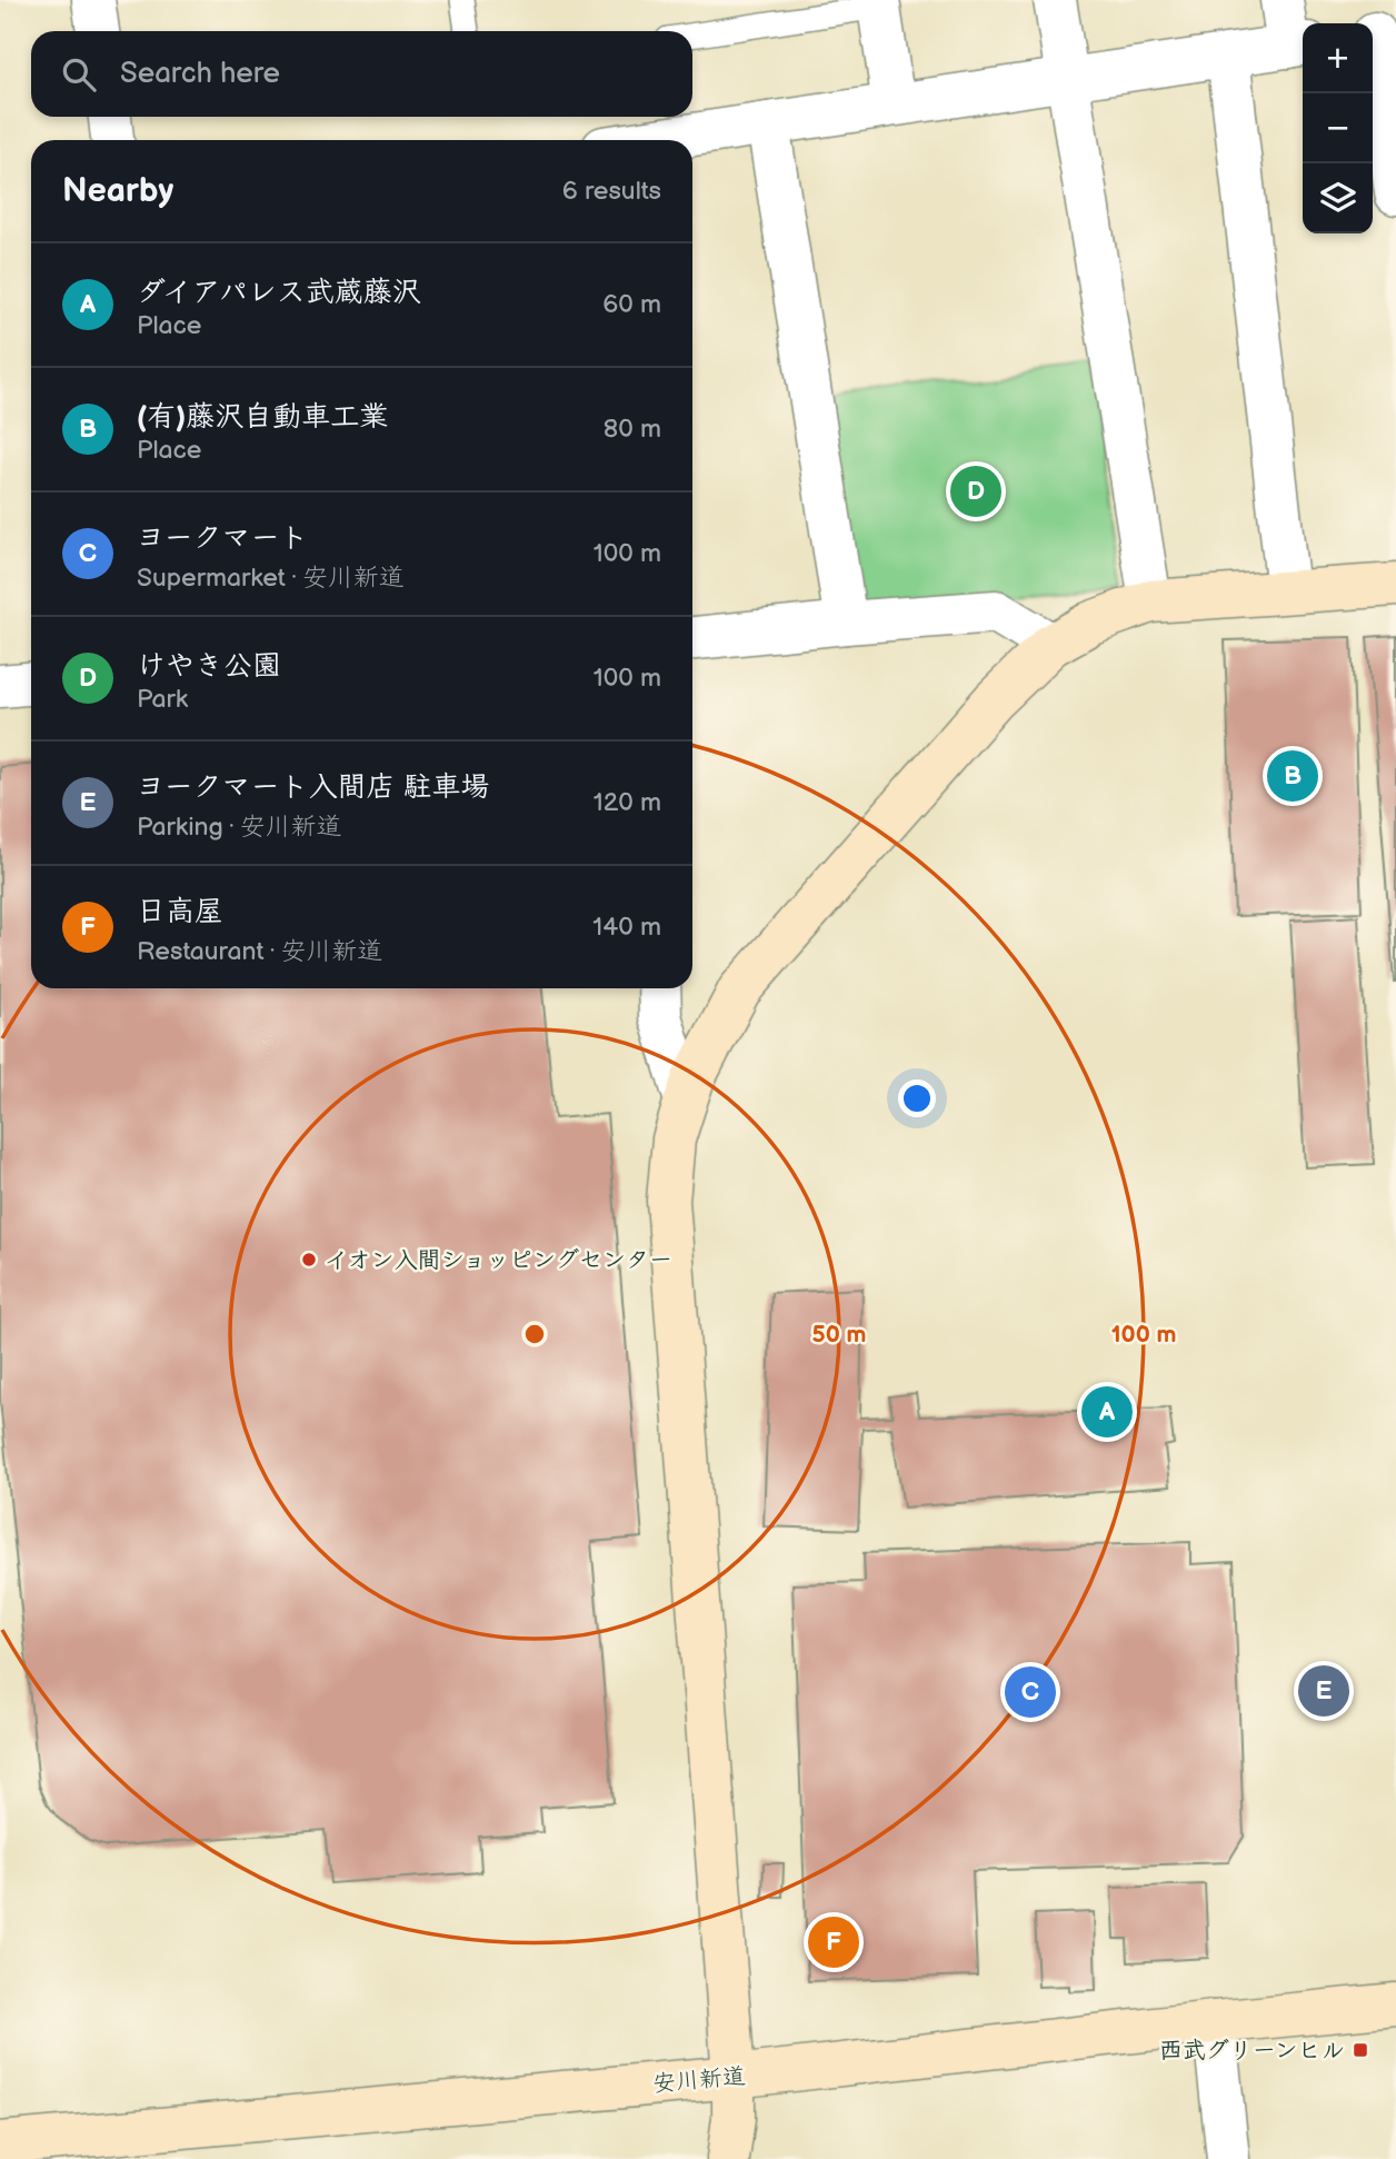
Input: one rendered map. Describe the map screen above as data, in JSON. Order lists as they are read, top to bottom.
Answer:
{
  "streets": {
    "street": ["安川新道"]
  },
  "places": {
    "other": ["イオン入間ショッピングセンター"],
    "transit": ["西武グリーンヒル"]
  },
  "page": {
    "map_buttons": ["+", "−"],
    "search": "Search here",
    "heading": ["Nearby", "6 results"],
    "list": [
      {
        "mark": "A",
        "name": "ダイアパレス武蔵藤沢",
        "note": "Place",
        "value": "60 m"
      },
      {
        "mark": "B",
        "name": "(有)藤沢自動車工業",
        "note": "Place",
        "value": "80 m"
      },
      {
        "mark": "C",
        "name": "ヨークマート",
        "note": "Supermarket · 安川新道",
        "value": "100 m"
      },
      {
        "mark": "D",
        "name": "けやき公園",
        "note": "Park",
        "value": "100 m"
      },
      {
        "mark": "E",
        "name": "ヨークマート入間店 駐車場",
        "note": "Parking · 安川新道",
        "value": "120 m"
      },
      {
        "mark": "F",
        "name": "日高屋",
        "note": "Restaurant · 安川新道",
        "value": "140 m"
      }
    ],
    "pins": [
      "D",
      "B",
      "A",
      "E",
      "C",
      "F"
    ]
  },
  "rings": ["50 m", "100 m"]
}
